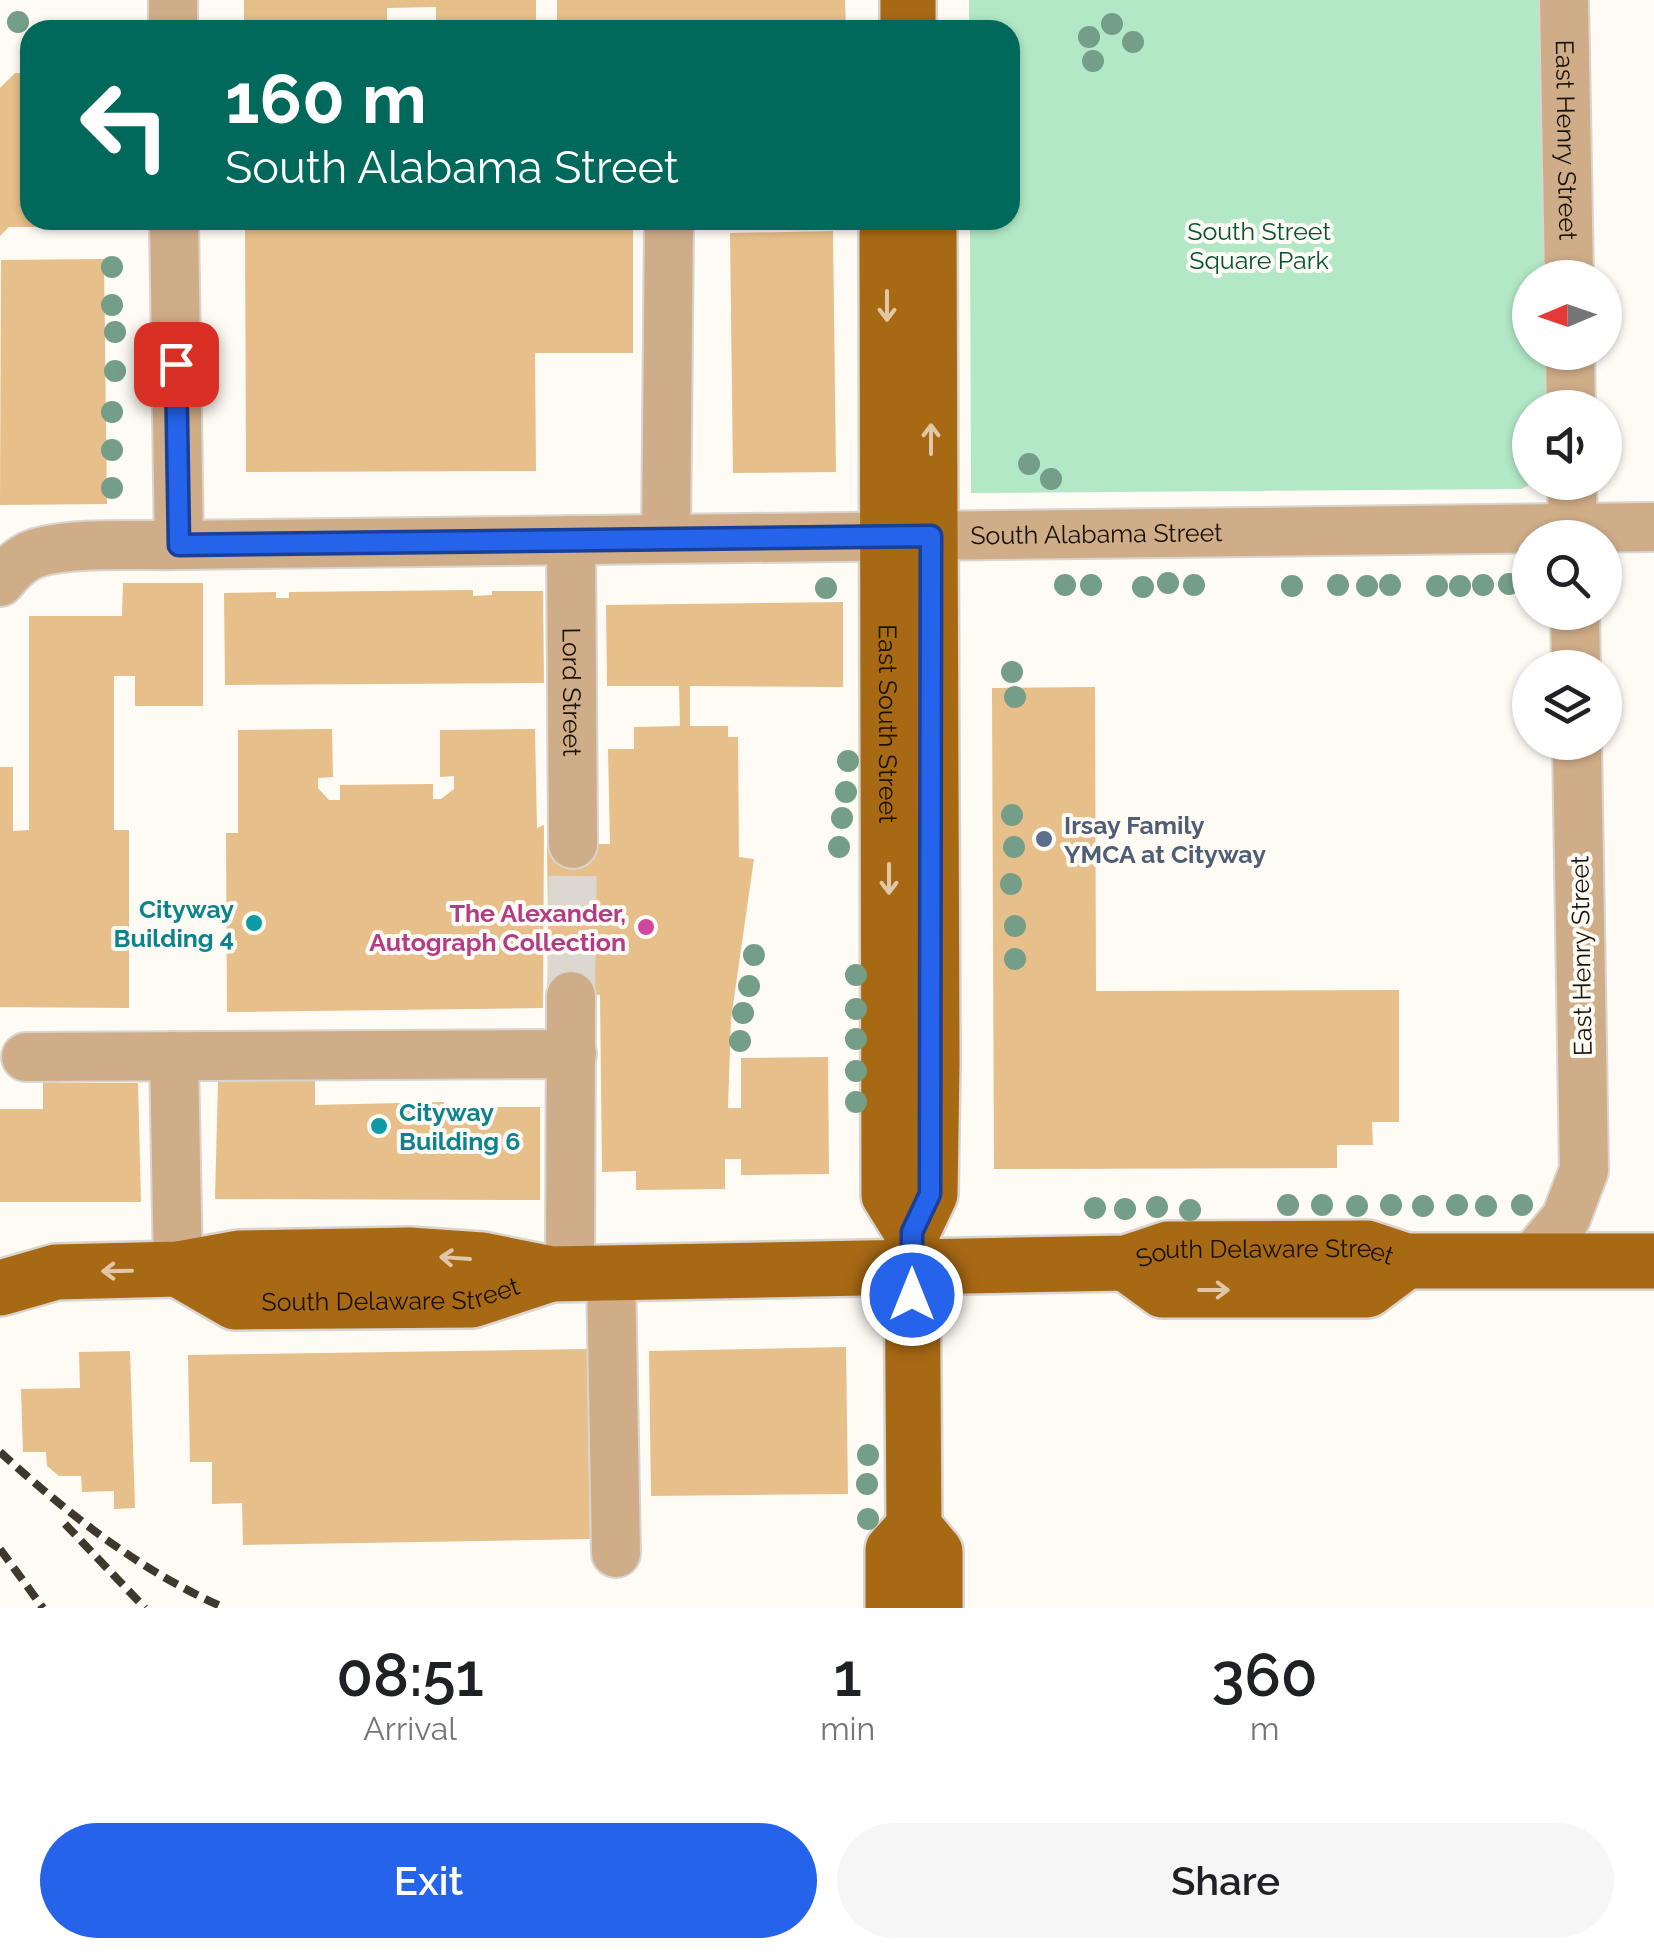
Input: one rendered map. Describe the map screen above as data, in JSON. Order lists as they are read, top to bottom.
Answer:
{
  "streets": {
    "main road": ["East South Street", "South Delaware Street"],
    "street": ["East Henry Street", "South Alabama Street", "Lord Street"]
  },
  "crossings": [
    ["East Henry Street", "South Delaware Street"],
    ["South Alabama Street", "Lord Street"],
    ["South Alabama Street", "East South Street"],
    ["East South Street", "South Delaware Street"]
  ],
  "parks": ["South Street Square Park"],
  "places": [
    "Irsay Family YMCA at Cityway",
    "Cityway Building 4",
    "The Alexander, Autograph Collection",
    "Cityway Building 6"
  ],
  "north": "left",
  "page": {
    "turn": ["160 m", "South Alabama Street"],
    "eta": [
      "08:51",
      "Arrival",
      "1",
      "min",
      "360",
      "m"
    ],
    "buttons": ["Exit", "Share"]
  }
}
